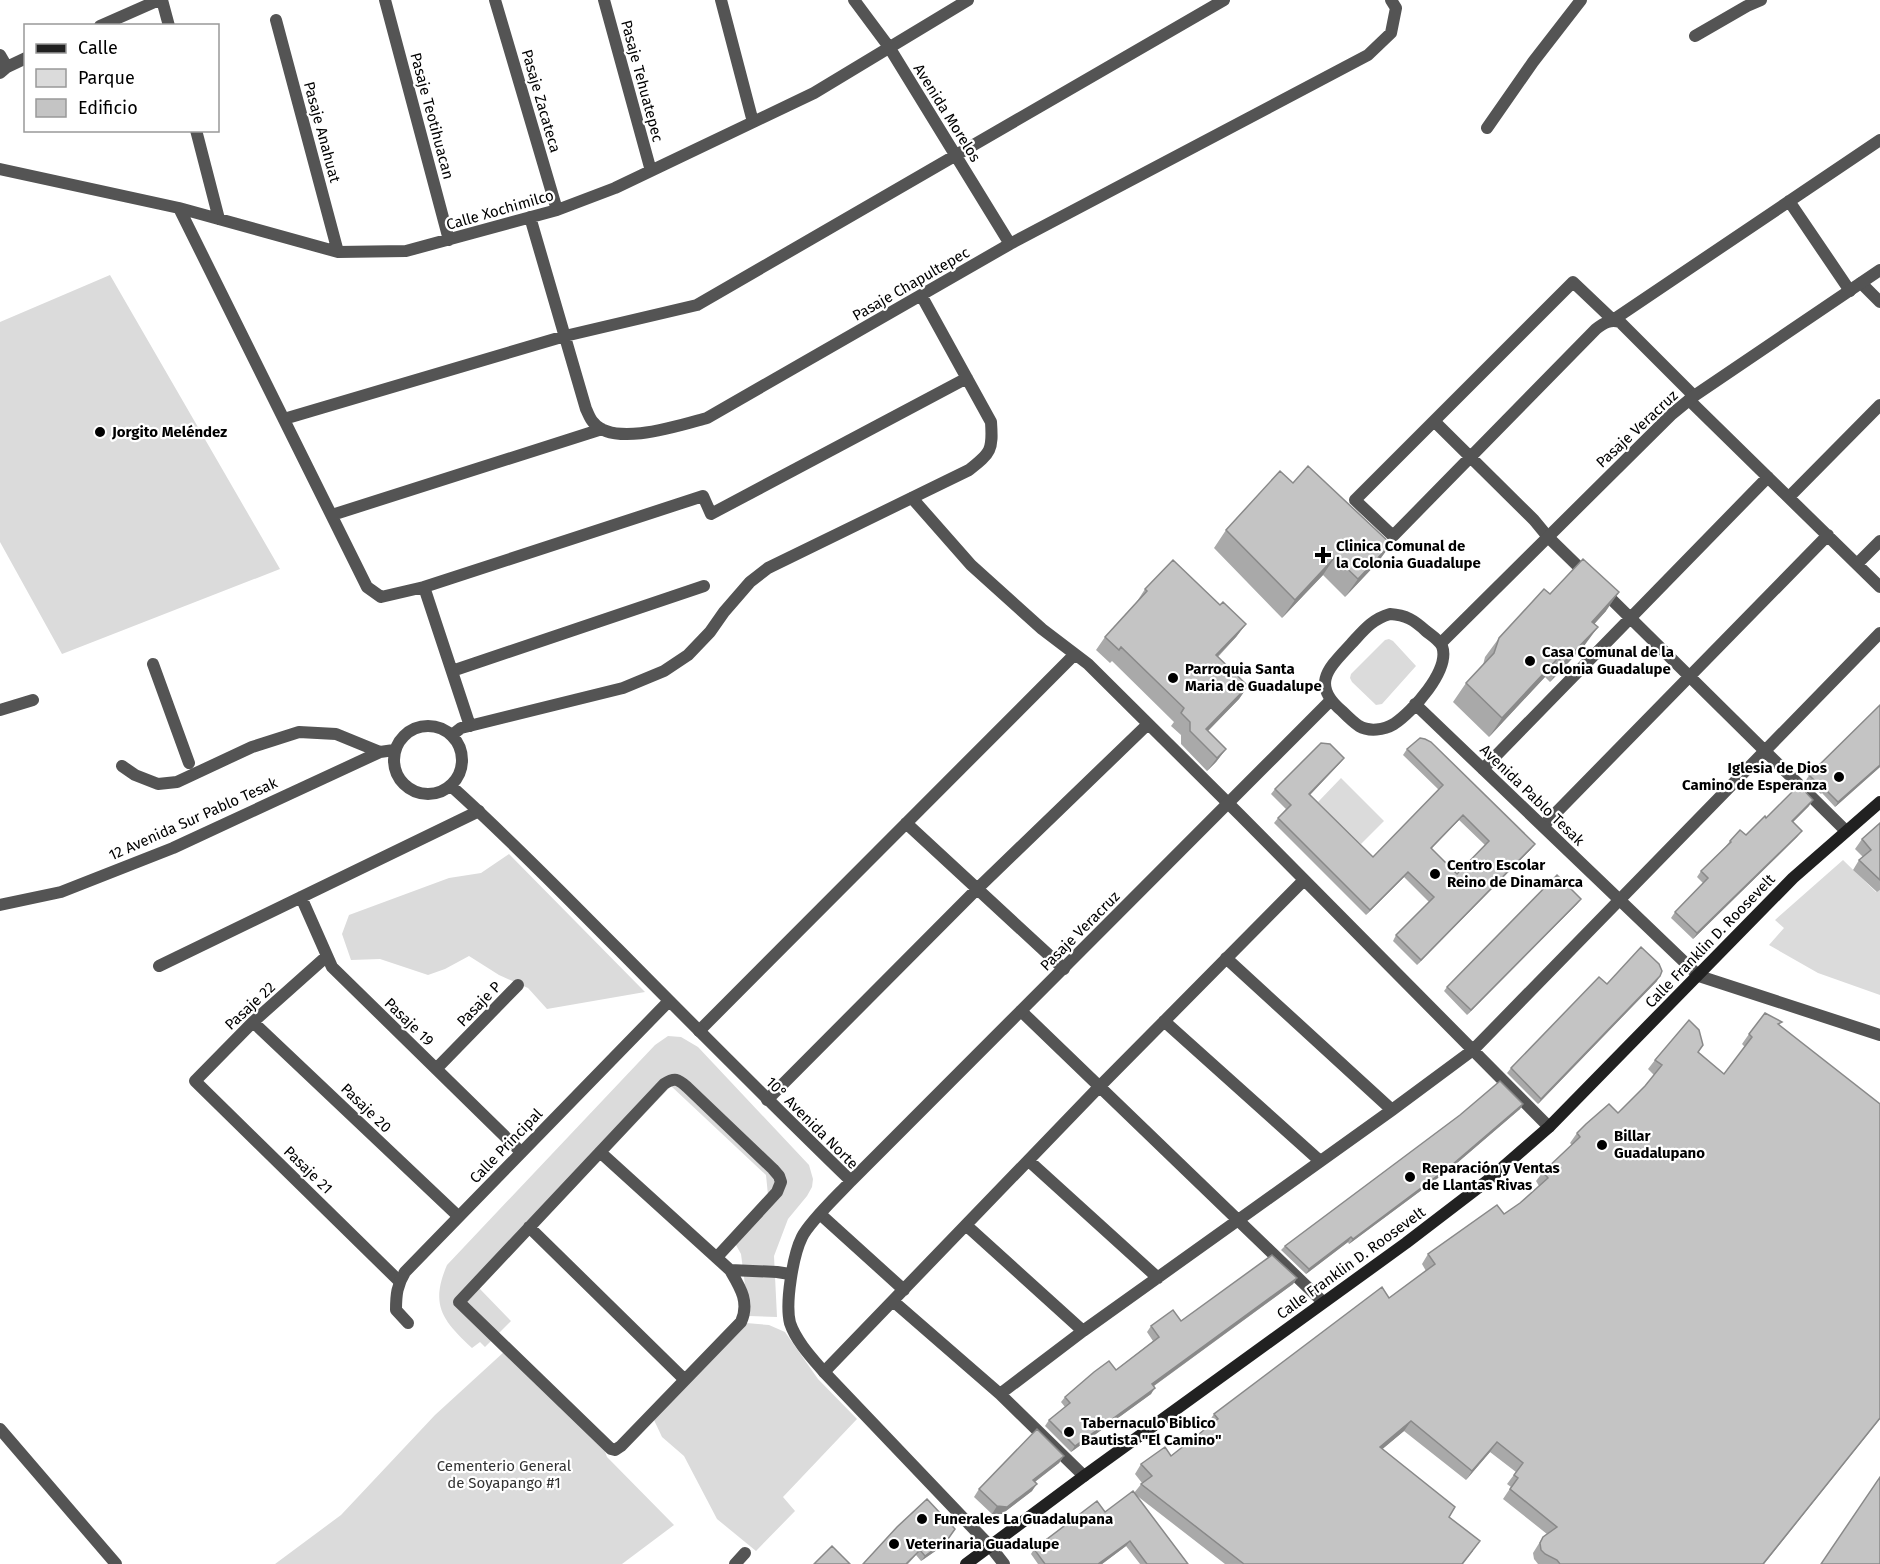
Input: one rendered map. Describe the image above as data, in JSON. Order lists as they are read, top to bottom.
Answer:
{
  "streets": {
    "main road": ["Calle Franklin D. Roosevelt"],
    "street": [
      "Pasaje Tehuatepec",
      "Pasaje Zacateca",
      "Avenida Morelos",
      "Pasaje Teotihuacan",
      "Pasaje Anahuat",
      "Calle Xochimilco",
      "Pasaje Chapultepec",
      "Pasaje Veracruz",
      "Avenida Pablo Tesak",
      "12 Avenida Sur Pablo Tesak",
      "Pasaje P",
      "Pasaje 22",
      "Pasaje 19",
      "Pasaje 20",
      "10° Avenida Norte",
      "Calle Principal",
      "Pasaje 21"
    ]
  },
  "crossings": [
    ["Pasaje Tehuatepec", "Calle Xochimilco"],
    ["Pasaje Zacateca", "Calle Xochimilco"],
    ["Avenida Morelos", "Calle Xochimilco"],
    ["Avenida Morelos", "Pasaje Chapultepec"],
    ["Pasaje Teotihuacan", "Calle Xochimilco"],
    ["Pasaje Anahuat", "Calle Xochimilco"],
    ["Pasaje Veracruz", "Avenida Pablo Tesak"],
    ["Pasaje Veracruz", "10° Avenida Norte"],
    ["Avenida Pablo Tesak", "Calle Franklin D. Roosevelt"],
    ["12 Avenida Sur Pablo Tesak", "10° Avenida Norte"],
    ["Calle Franklin D. Roosevelt", "10° Avenida Norte"],
    ["Pasaje P", "Pasaje 19"],
    ["Pasaje 22", "Pasaje 19"],
    ["Pasaje 22", "Pasaje 20"],
    ["Pasaje 22", "Pasaje 21"],
    ["Pasaje 19", "Calle Principal"],
    ["Pasaje 20", "Calle Principal"],
    ["10° Avenida Norte", "Calle Principal"],
    ["Calle Principal", "Pasaje 21"]
  ],
  "parks": ["Cementerio General de Soyapango #1"],
  "places": {
    "other": [
      "Jorgito Meléndez",
      "Casa Comunal de la Colonia Guadalupe",
      "Parroquia Santa Maria de Guadalupe",
      "Iglesia de Dios Camino de Esperanza",
      "Centro Escolar Reino de Dinamarca",
      "Billar Guadalupano",
      "Reparación y Ventas de Llantas Rivas",
      "Tabernaculo Biblico Bautista \"El Camino\"",
      "Funerales La Guadalupana",
      "Veterinaria Guadalupe"
    ],
    "health": ["Clinica Comunal de la Colonia Guadalupe"]
  },
  "legend": ["Calle", "Parque", "Edificio"]
}
